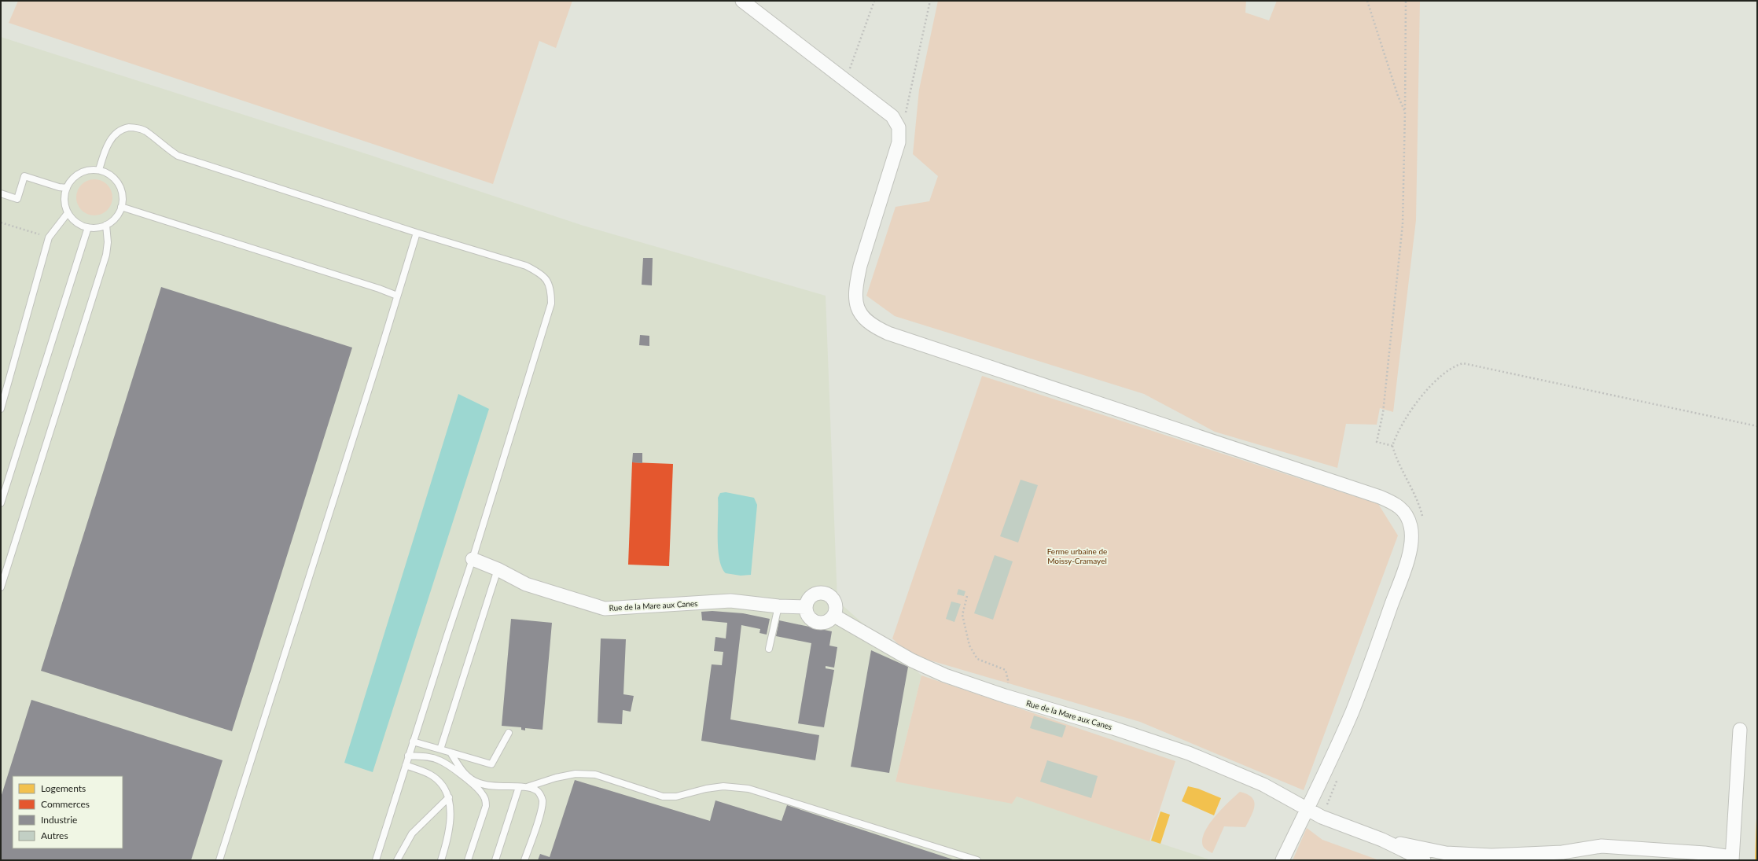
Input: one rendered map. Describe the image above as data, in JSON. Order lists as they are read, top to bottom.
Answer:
{
  "streets": {
    "street": ["Rue de la Mare aux Canes"]
  },
  "parks": ["Ferme urbaine de Moissy-Cramayel"],
  "legend": [
    "Logements",
    "Commerces",
    "Industrie",
    "Autres"
  ]
}
